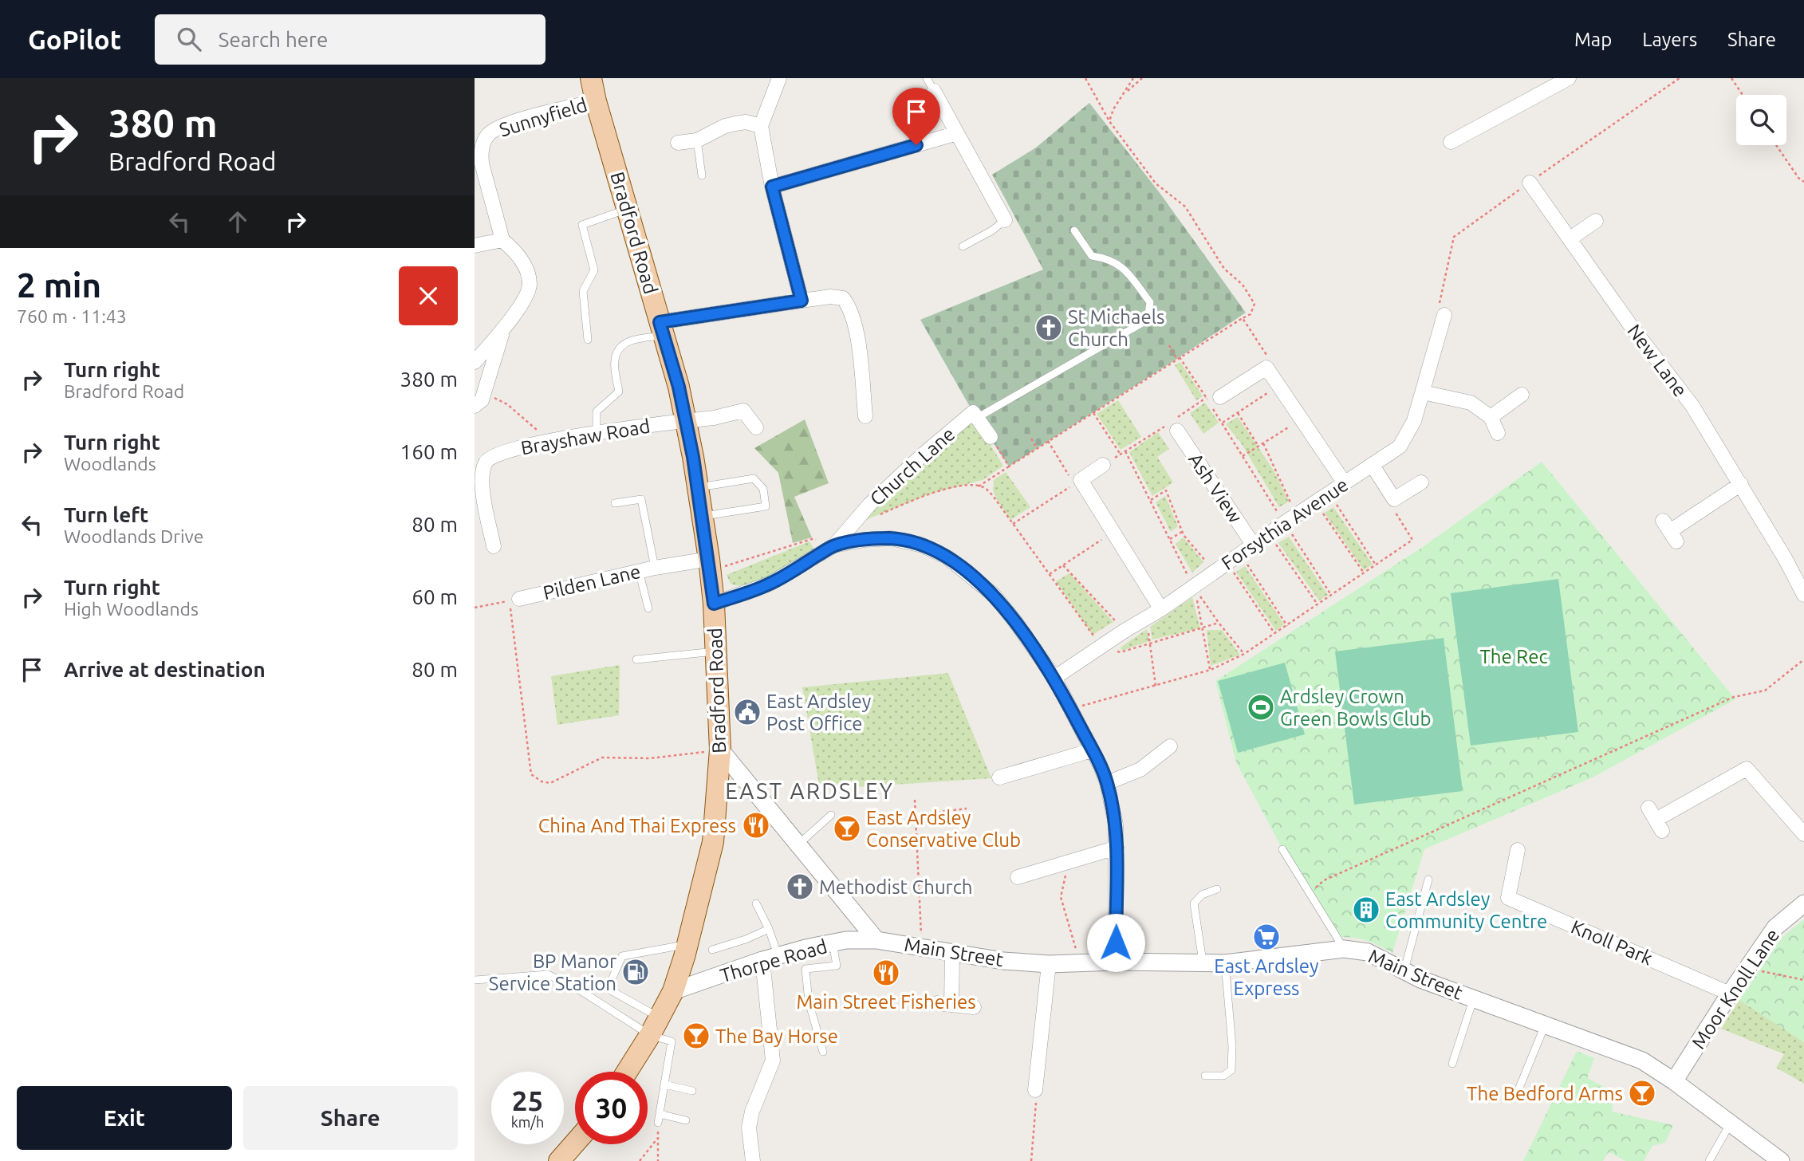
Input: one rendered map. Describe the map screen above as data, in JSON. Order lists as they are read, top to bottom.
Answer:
{
  "streets": {
    "main road": ["Bradford Road"],
    "street": [
      "Sunnyfield",
      "New Lane",
      "Brayshaw Road",
      "Church Lane",
      "Ash View",
      "Forsythia Avenue",
      "Pilden Lane",
      "Knoll Park",
      "Main Street",
      "Thorpe Road",
      "Moor Knoll Lane"
    ]
  },
  "crossings": [
    ["Sunnyfield", "Bradford Road"],
    ["Bradford Road", "Brayshaw Road"],
    ["Bradford Road", "Pilden Lane"],
    ["Bradford Road", "Thorpe Road"],
    ["Ash View", "Forsythia Avenue"],
    ["Knoll Park", "Moor Knoll Lane"],
    ["Main Street", "Thorpe Road"],
    ["Main Street", "Moor Knoll Lane"]
  ],
  "districts": ["EAST ARDSLEY"],
  "parks": ["The Rec"],
  "places": {
    "church": ["St Michaels Church", "Methodist Church"],
    "sports": ["Ardsley Crown Green Bowls Club"],
    "public building": ["East Ardsley Post Office"],
    "restaurant": ["China And Thai Express", "Main Street Fisheries"],
    "bar": ["East Ardsley Conservative Club", "The Bay Horse", "The Bedford Arms"],
    "building": ["East Ardsley Community Centre"],
    "supermarket": ["East Ardsley Express"],
    "fuel station": ["BP Manor Service Station"]
  },
  "page": {
    "header": "GoPilot",
    "search": "Search here",
    "nav": ["Map", "Layers", "Share"],
    "turn": ["380 m", "Bradford Road"],
    "heading": ["2 min", "760 m · 11:43"],
    "list": [
      {
        "name": "Turn right",
        "note": "Bradford Road",
        "value": "380 m"
      },
      {
        "name": "Turn right",
        "note": "Woodlands",
        "value": "160 m"
      },
      {
        "name": "Turn left",
        "note": "Woodlands Drive",
        "value": "80 m"
      },
      {
        "name": "Turn right",
        "note": "High Woodlands",
        "value": "60 m"
      },
      {
        "name": "Arrive at destination",
        "value": "80 m"
      }
    ],
    "speed": "25 km/h",
    "limit": "30",
    "buttons": ["Exit", "Share"]
  }
}
